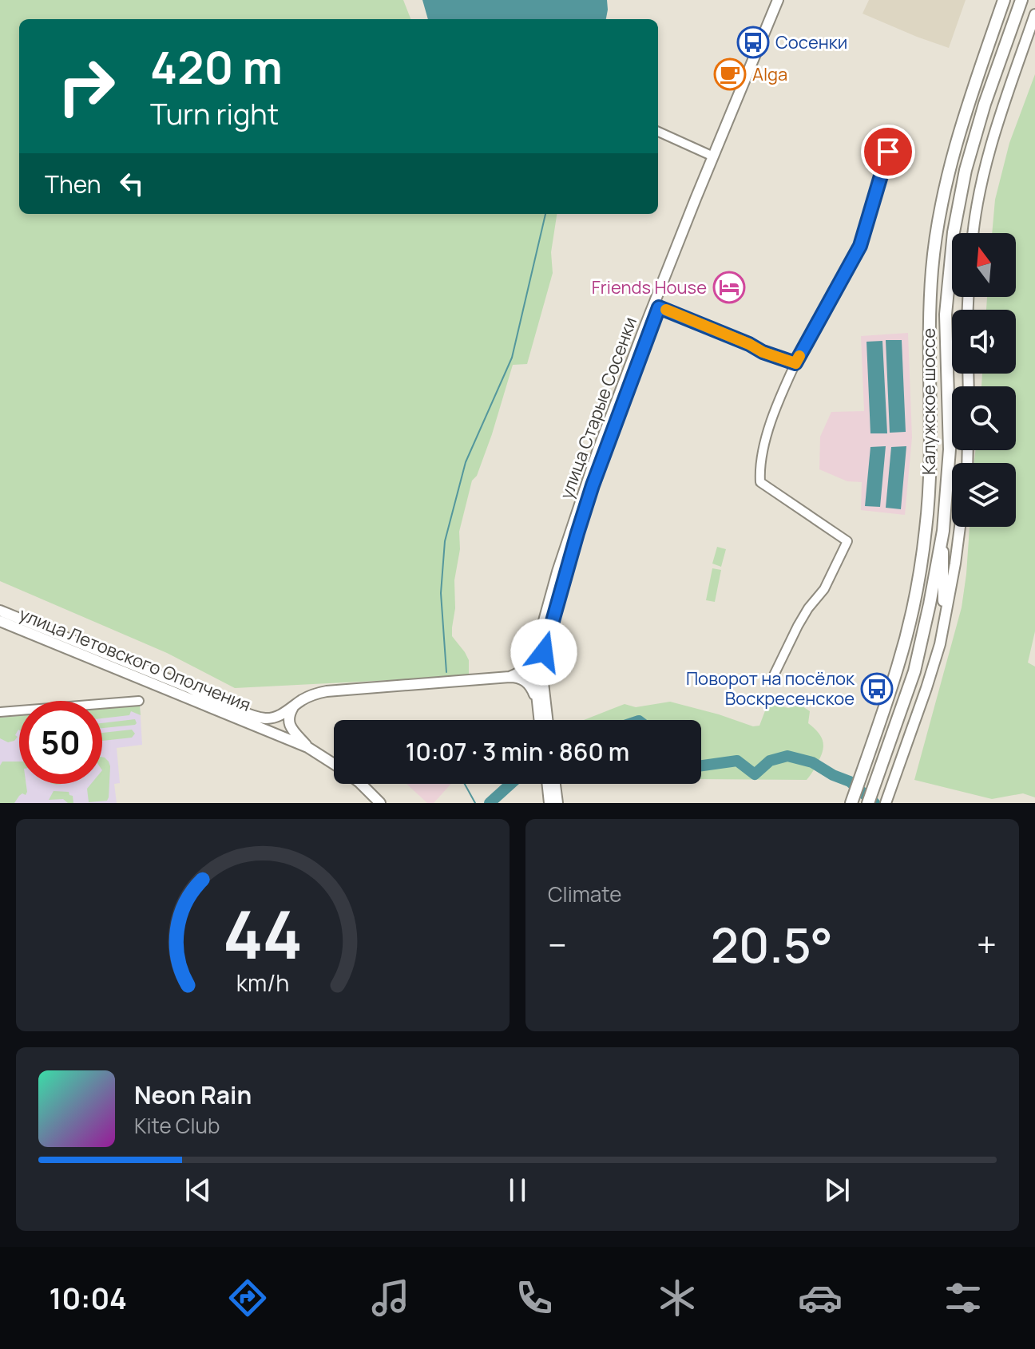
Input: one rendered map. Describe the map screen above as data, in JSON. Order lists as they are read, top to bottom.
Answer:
{
  "streets": {
    "highway": ["Калужское шоссе"],
    "main road": ["улица Старые Сосенки", "улица Летовского Ополчения"]
  },
  "places": {
    "bus stop": ["Сосенки", "Поворот на посёлок Воскресенское"],
    "cafe": ["Alga"],
    "hotel": ["Friends House"]
  },
  "north": "top",
  "page": {
    "turn": ["420 m", "Turn right"],
    "then": "Then",
    "limit": "50",
    "trip": "10:07 · 3 min · 860 m",
    "tile": "Climate",
    "heat": ["−", "20.5°", "+"],
    "song": ["Neon Rain", "Kite Club"],
    "tabs": "10:04",
    "gauge": ["44", "km/h"]
  }
}
